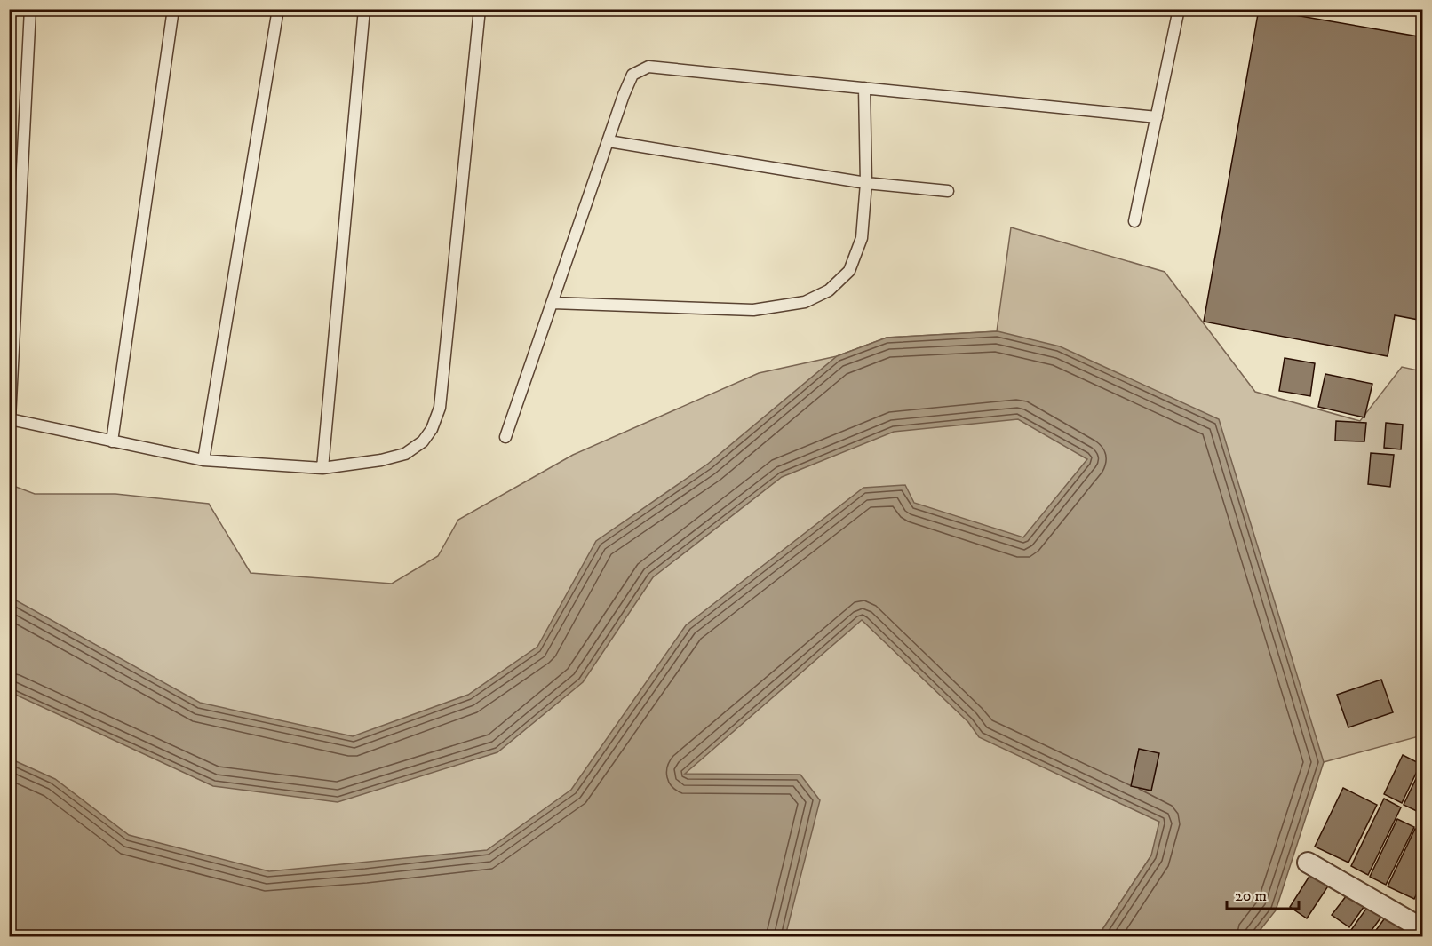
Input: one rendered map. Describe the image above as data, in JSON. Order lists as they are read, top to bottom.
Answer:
{
  "scale_bar": "20 m"
}
